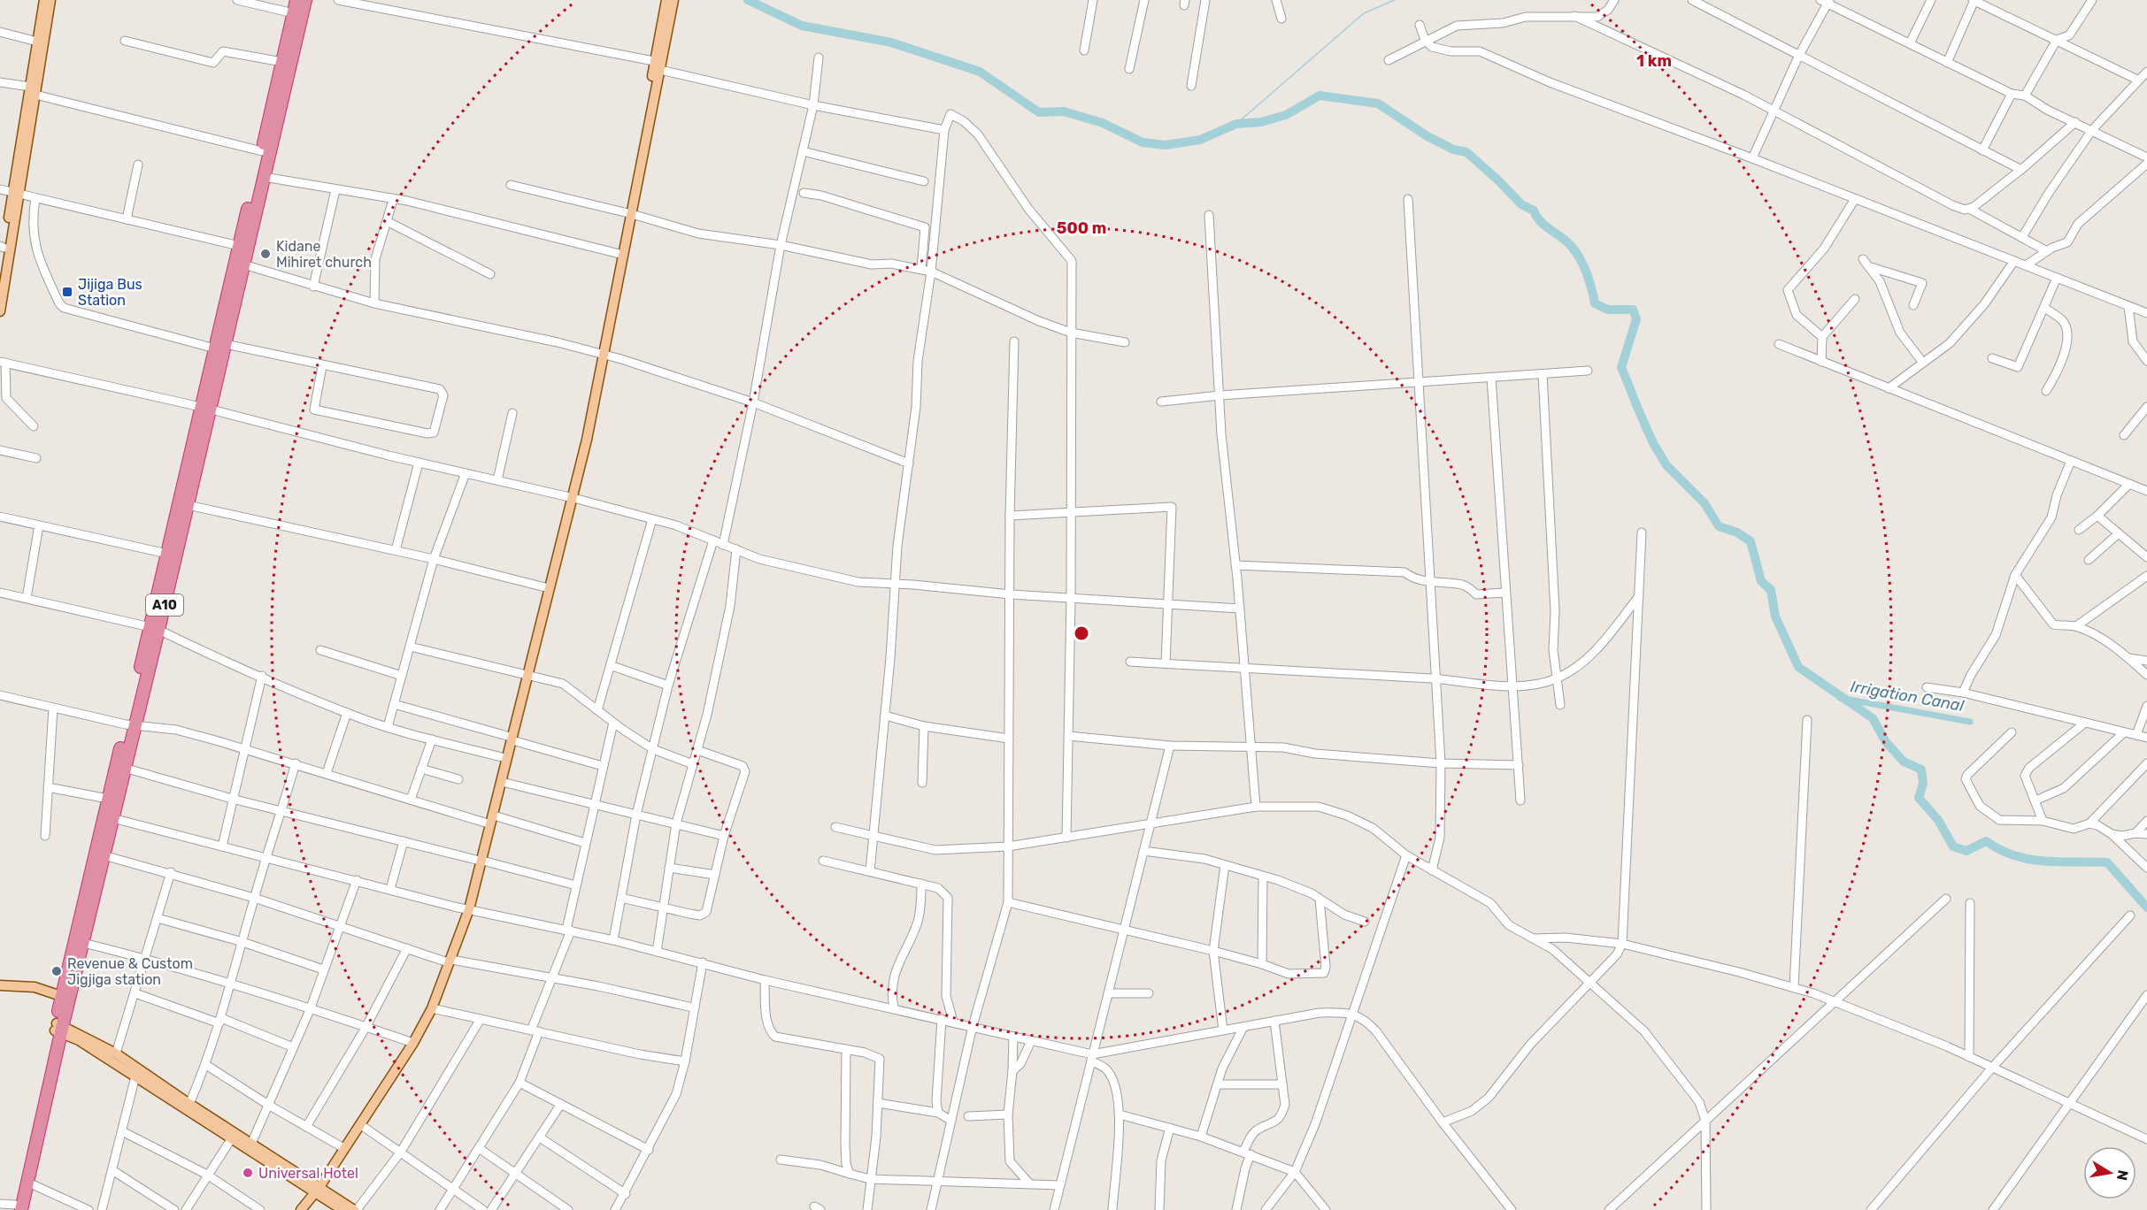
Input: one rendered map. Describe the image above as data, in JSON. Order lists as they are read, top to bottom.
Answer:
{
  "streets": {
    "highway": ["A10"]
  },
  "water": ["Irrigation Canal"],
  "places": {
    "other": ["Kidane Mihiret church", "Revenue & Custom Jigjiga station", "Universal Hotel"],
    "transit": ["Jijiga Bus Station"]
  },
  "north": "right",
  "rings": ["1 km", "500 m"]
}
